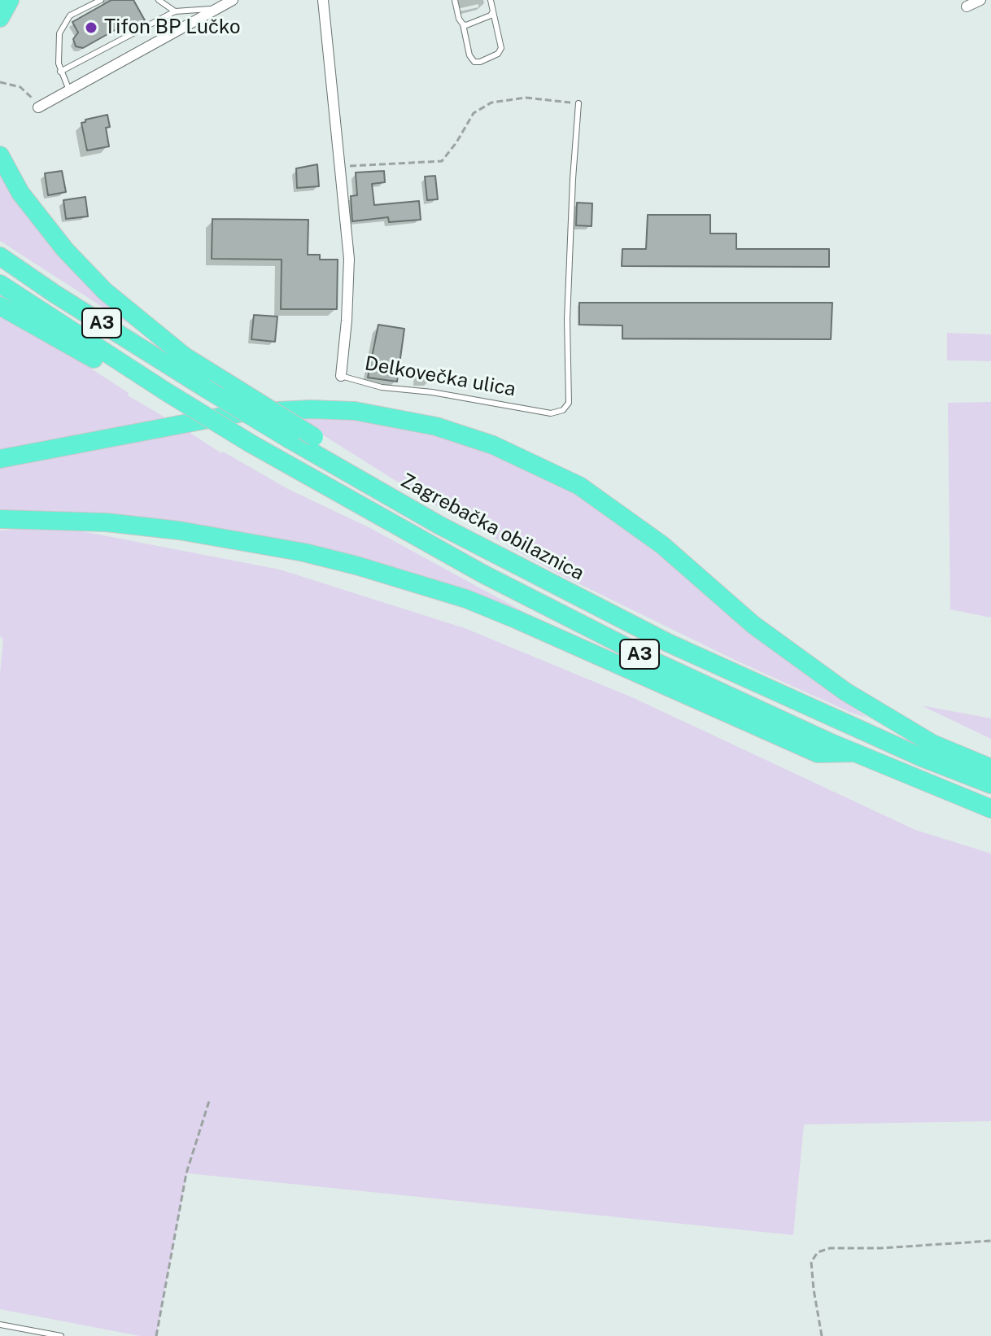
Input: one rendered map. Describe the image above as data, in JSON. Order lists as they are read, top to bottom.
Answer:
{
  "streets": {
    "highway": ["A3", "Zagrebačka obilaznica"],
    "street": ["Delkovečka ulica"]
  },
  "places": ["Tifon BP Lučko"]
}
